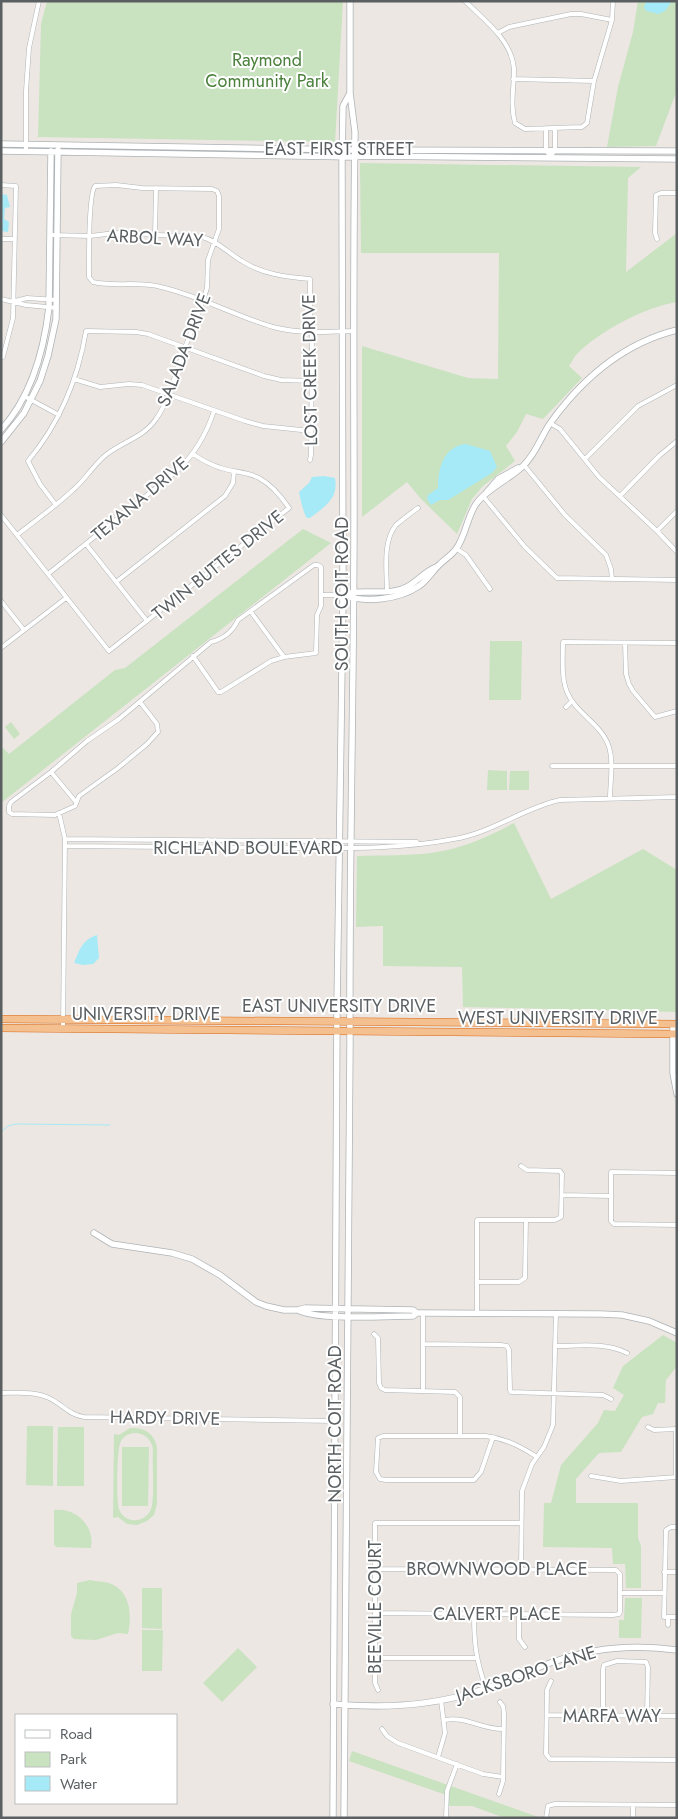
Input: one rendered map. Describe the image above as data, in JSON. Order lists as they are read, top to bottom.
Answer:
{
  "streets": {
    "highway": ["EAST UNIVERSITY DRIVE", "UNIVERSITY DRIVE", "WEST UNIVERSITY DRIVE"],
    "main road": [
      "EAST FIRST STREET",
      "SOUTH COIT ROAD",
      "NORTH COIT ROAD",
      "JACKSBORO LANE"
    ],
    "street": [
      "ARBOL WAY",
      "SALADA DRIVE",
      "LOST CREEK DRIVE",
      "TEXANA DRIVE",
      "TWIN BUTTES DRIVE",
      "RICHLAND BOULEVARD",
      "HARDY DRIVE",
      "BROWNWOOD PLACE",
      "BEEVILLE COURT",
      "CALVERT PLACE",
      "MARFA WAY"
    ]
  },
  "crossings": [
    ["EAST FIRST STREET", "SOUTH COIT ROAD"],
    ["ARBOL WAY", "SALADA DRIVE"],
    ["ARBOL WAY", "LOST CREEK DRIVE"],
    ["SOUTH COIT ROAD", "RICHLAND BOULEVARD"],
    ["SOUTH COIT ROAD", "EAST UNIVERSITY DRIVE"],
    ["SOUTH COIT ROAD", "UNIVERSITY DRIVE"],
    ["SOUTH COIT ROAD", "WEST UNIVERSITY DRIVE"],
    ["SOUTH COIT ROAD", "NORTH COIT ROAD"],
    ["UNIVERSITY DRIVE", "WEST UNIVERSITY DRIVE"],
    ["UNIVERSITY DRIVE", "NORTH COIT ROAD"],
    ["WEST UNIVERSITY DRIVE", "NORTH COIT ROAD"],
    ["HARDY DRIVE", "NORTH COIT ROAD"],
    ["NORTH COIT ROAD", "JACKSBORO LANE"],
    ["BROWNWOOD PLACE", "BEEVILLE COURT"],
    ["BROWNWOOD PLACE", "CALVERT PLACE"],
    ["BEEVILLE COURT", "CALVERT PLACE"]
  ],
  "parks": ["Raymond Community Park"],
  "legend": ["Road", "Park", "Water"]
}
